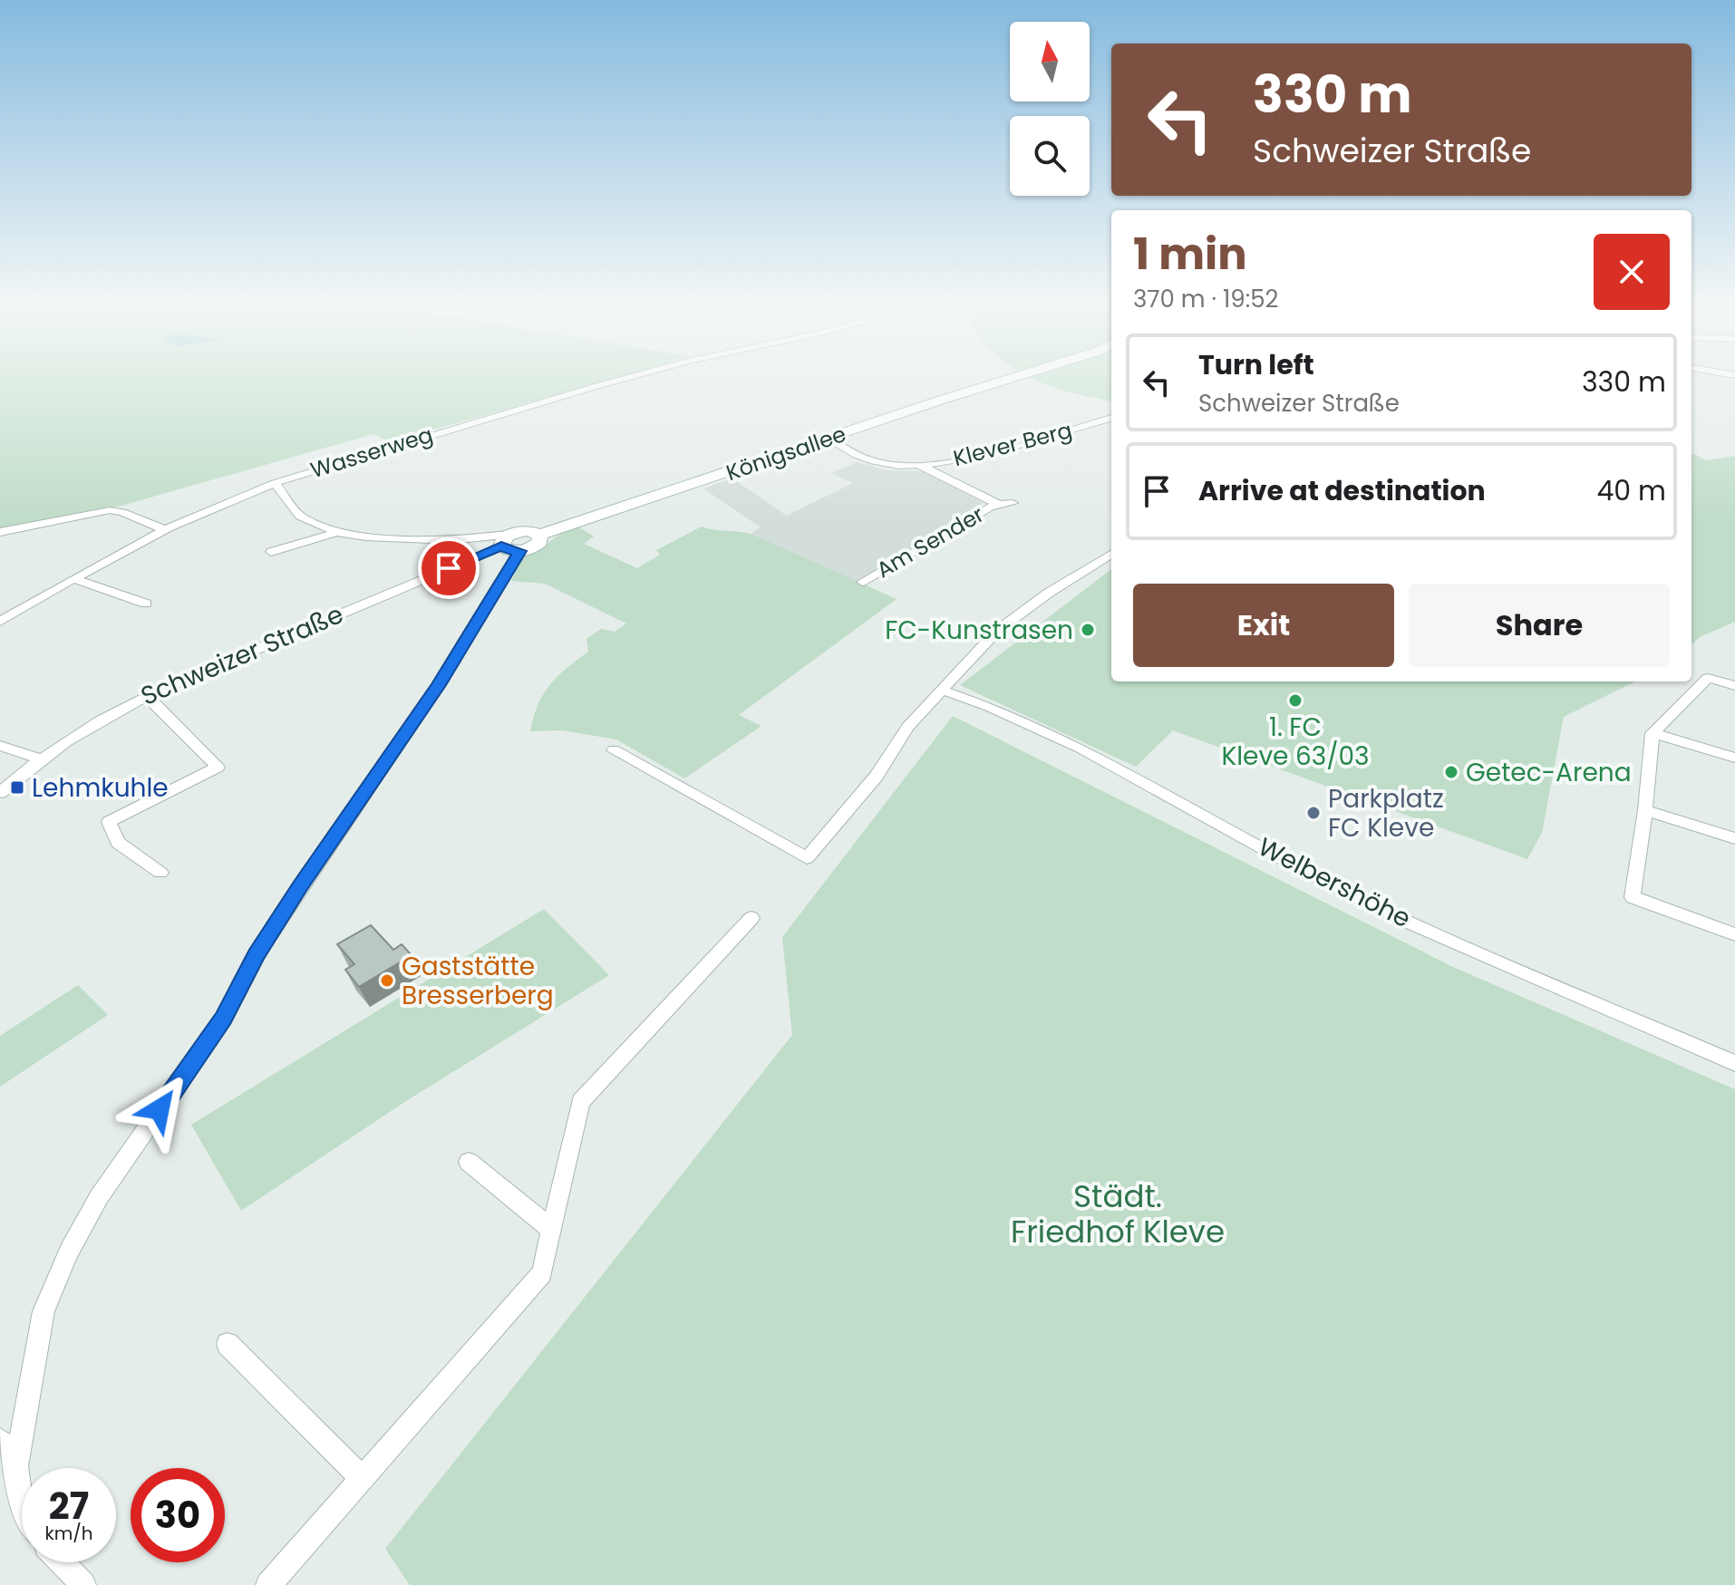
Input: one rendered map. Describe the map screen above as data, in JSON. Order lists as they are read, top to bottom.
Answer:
{
  "streets": {
    "street": [
      "Klever Berg",
      "Wasserweg",
      "Königsallee",
      "Am Sender",
      "Schweizer Straße",
      "Welbershöhe"
    ]
  },
  "crossings": [
    ["Klever Berg", "Königsallee"],
    ["Klever Berg", "Am Sender"],
    ["Königsallee", "Schweizer Straße"]
  ],
  "parks": ["Städt. Friedhof Kleve"],
  "places": {
    "other": [
      "FC-Kunstrasen",
      "1. FC Kleve 63/03",
      "Getec-Arena",
      "Parkplatz FC Kleve",
      "Gaststätte Bresserberg"
    ],
    "transit": ["Lehmkuhle"]
  },
  "north": "top",
  "page": {
    "turn": ["330 m", "Schweizer Straße"],
    "heading": ["1 min", "370 m · 19:52"],
    "list": [
      {
        "name": "Turn left",
        "note": "Schweizer Straße",
        "value": "330 m"
      },
      {
        "name": "Arrive at destination",
        "value": "40 m"
      }
    ],
    "buttons": ["Exit", "Share"],
    "speed": "27 km/h",
    "limit": "30"
  }
}
